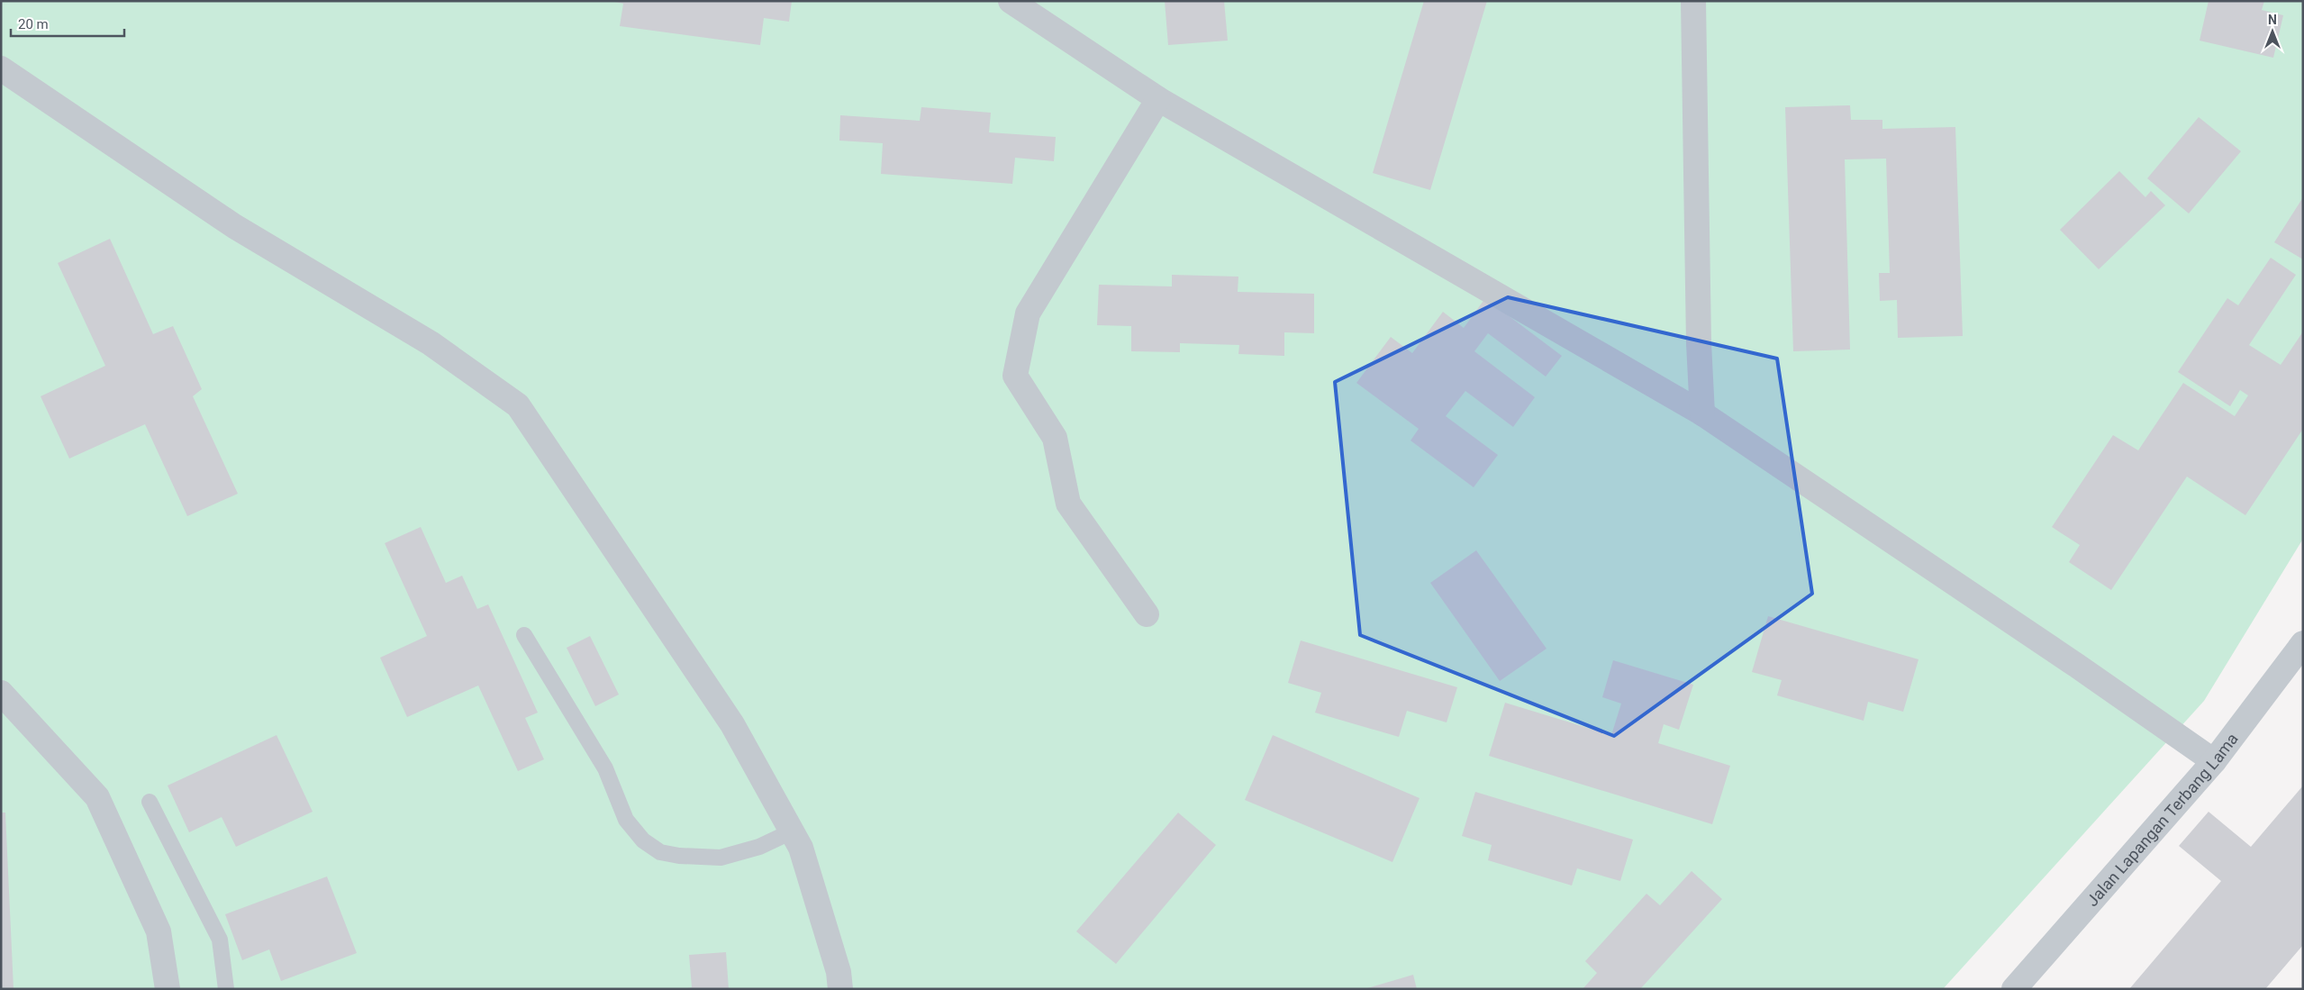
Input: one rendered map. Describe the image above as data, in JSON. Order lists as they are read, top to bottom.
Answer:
{
  "streets": {
    "street": ["Jalan Lapangan Terbang Lama"]
  },
  "scale_bar": "20 m",
  "north": "top"
}
